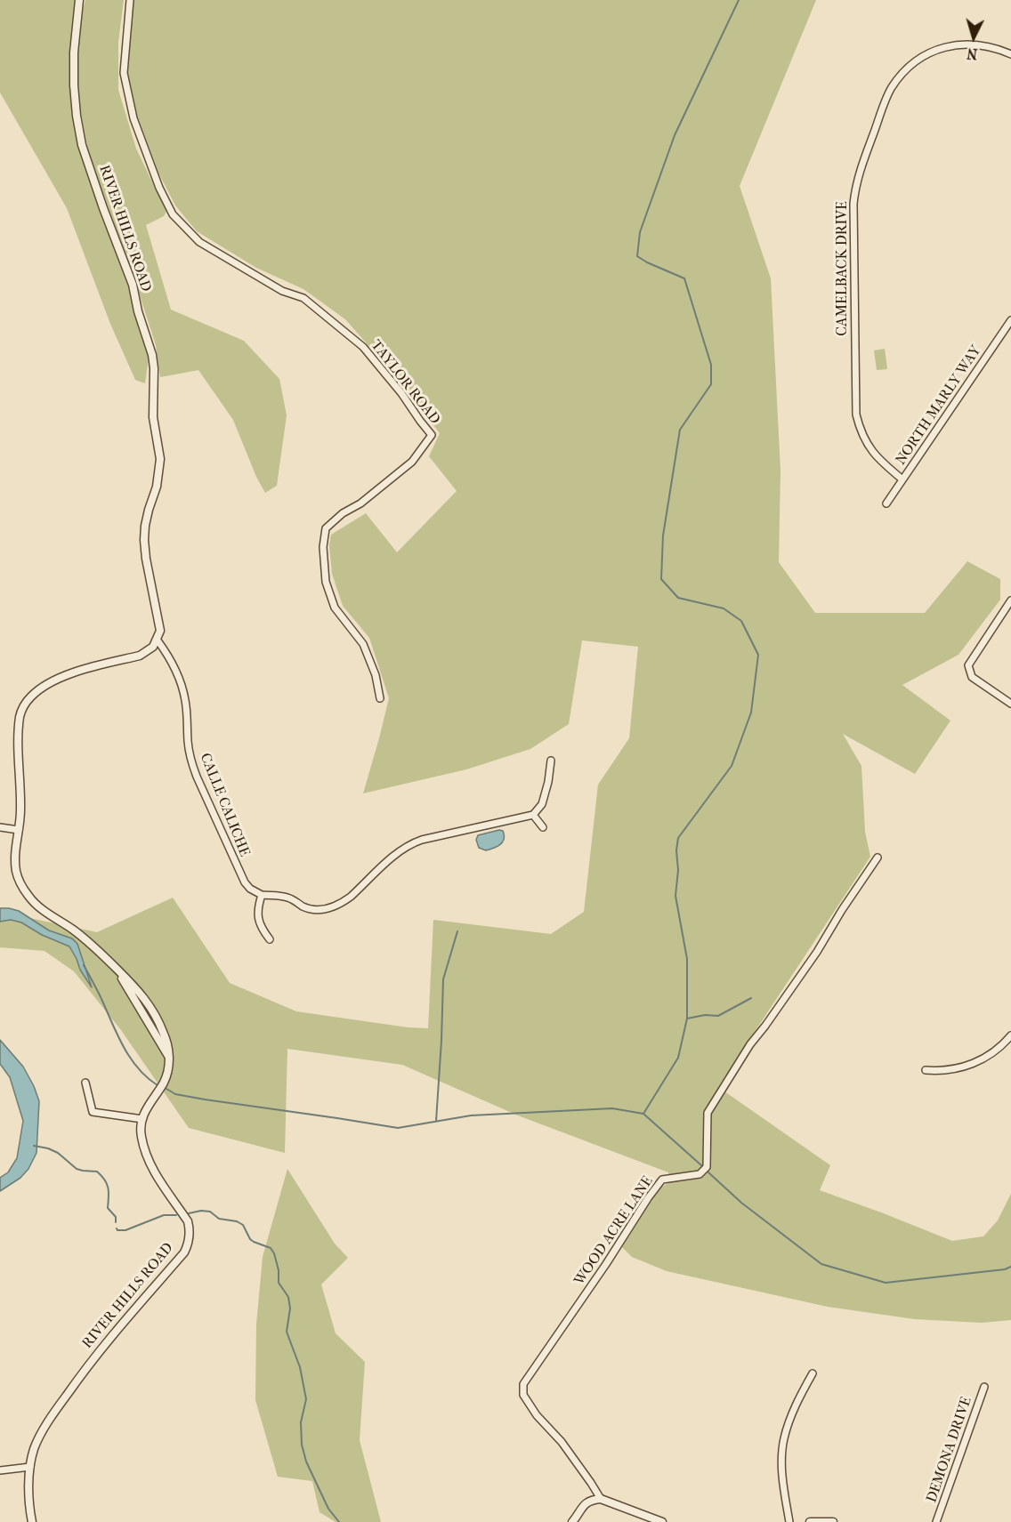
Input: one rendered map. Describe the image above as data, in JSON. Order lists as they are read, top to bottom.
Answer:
{
  "streets": {
    "street": [
      "RIVER HILLS ROAD",
      "CAMELBACK DRIVE",
      "TAYLOR ROAD",
      "NORTH MARLY WAY",
      "CALLE CALICHE",
      "WOOD ACRE LANE",
      "DEMONA DRIVE"
    ]
  },
  "crossings": [
    ["RIVER HILLS ROAD", "CALLE CALICHE"],
    ["CAMELBACK DRIVE", "NORTH MARLY WAY"]
  ],
  "north": "bottom"
}
